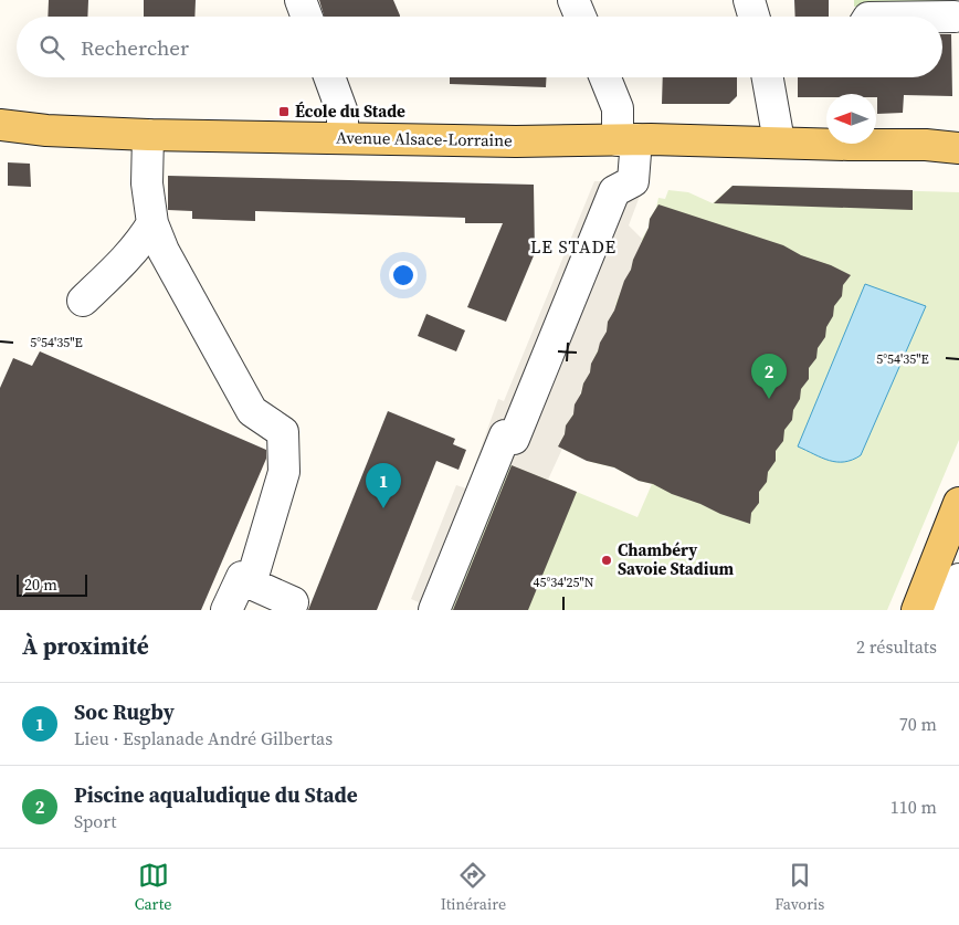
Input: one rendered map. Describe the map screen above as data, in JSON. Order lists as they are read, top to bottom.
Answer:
{
  "streets": {
    "main road": ["Avenue Alsace-Lorraine"]
  },
  "districts": ["LE STADE"],
  "places": {
    "transit": ["École du Stade"],
    "other": ["Chambéry Savoie Stadium"]
  },
  "scale_bar": "20 m",
  "north": "left",
  "page": {
    "search": "Rechercher",
    "pins": ["2", "1"],
    "scale": "20 m",
    "heading": ["À proximité", "2 résultats"],
    "list": [
      {
        "mark": "1",
        "name": "Soc Rugby",
        "note": "Lieu · Esplanade André Gilbertas",
        "value": "70 m"
      },
      {
        "mark": "2",
        "name": "Piscine aqualudique du Stade",
        "note": "Sport",
        "value": "110 m"
      }
    ],
    "nav": ["Carte", "Itinéraire", "Favoris"]
  },
  "coordinates": ["5°54'35\"E", "45°34'25\"N"]
}
